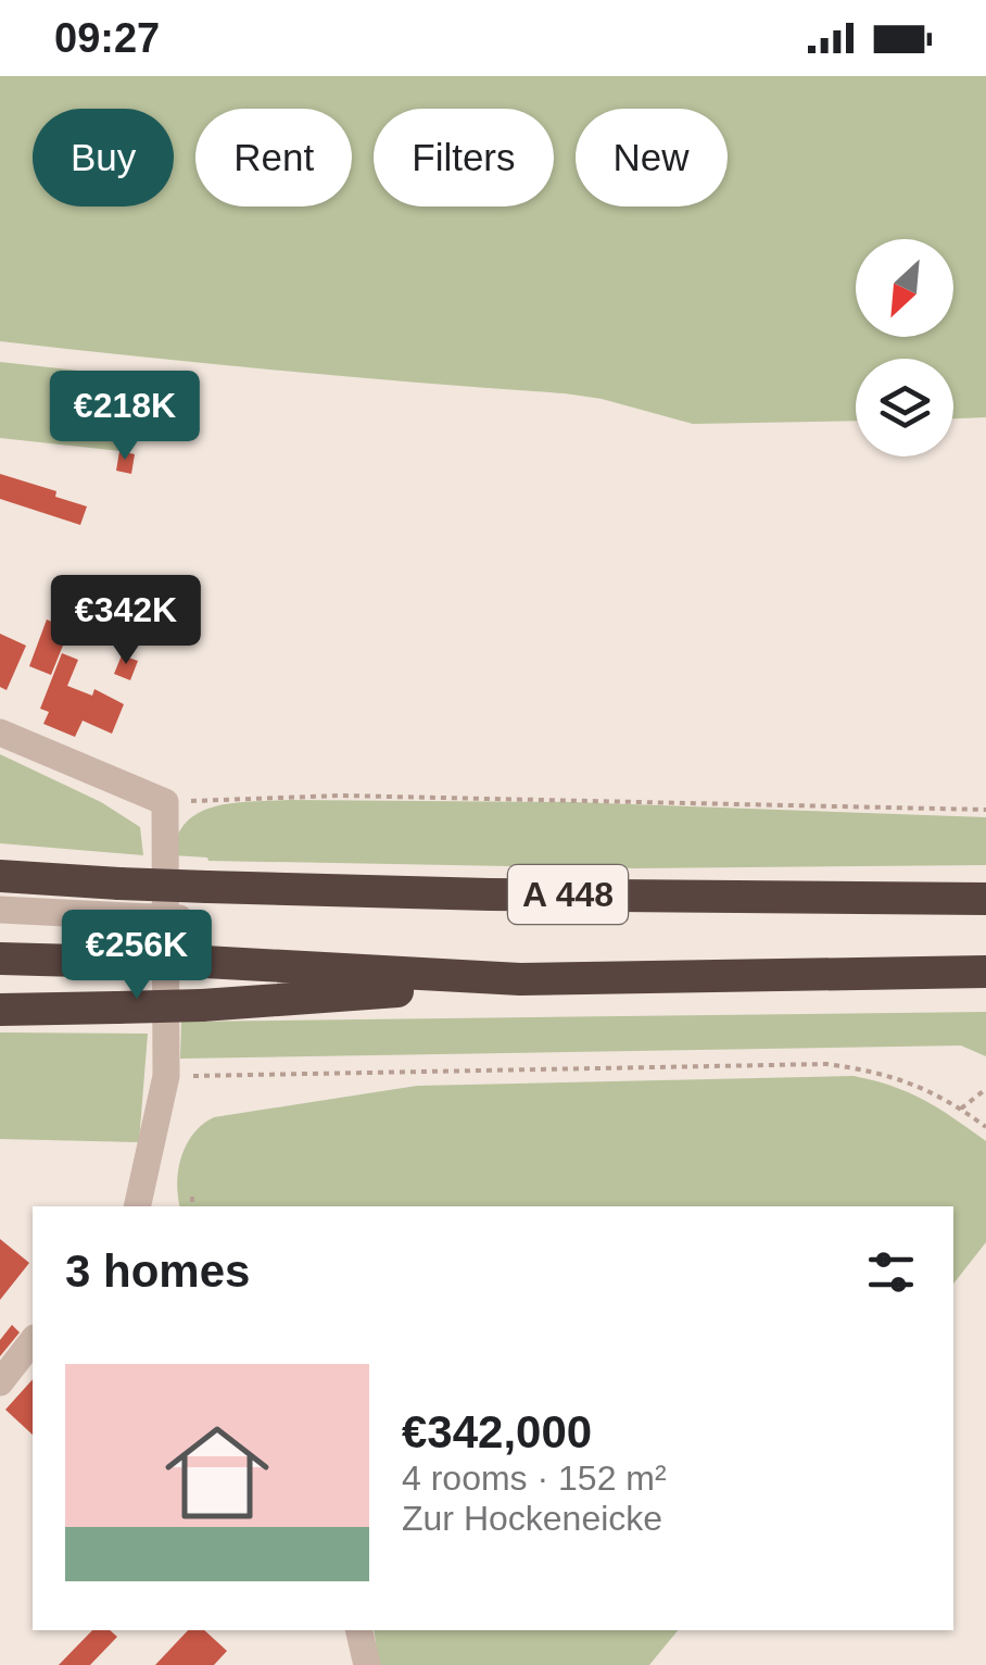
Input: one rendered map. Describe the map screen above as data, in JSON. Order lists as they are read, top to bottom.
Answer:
{
  "streets": {
    "highway": ["A 448"]
  },
  "north": "bottom left",
  "page": {
    "status": "09:27",
    "chip": [
      "Buy",
      "Rent",
      "Filters",
      "New"
    ],
    "price": ["€218K", "€342K", "€256K"],
    "heading": "3 homes",
    "list": [
      {
        "name": "€342,000",
        "note": "4 rooms · 152 m² · Zur Hockeneicke"
      }
    ]
  }
}
